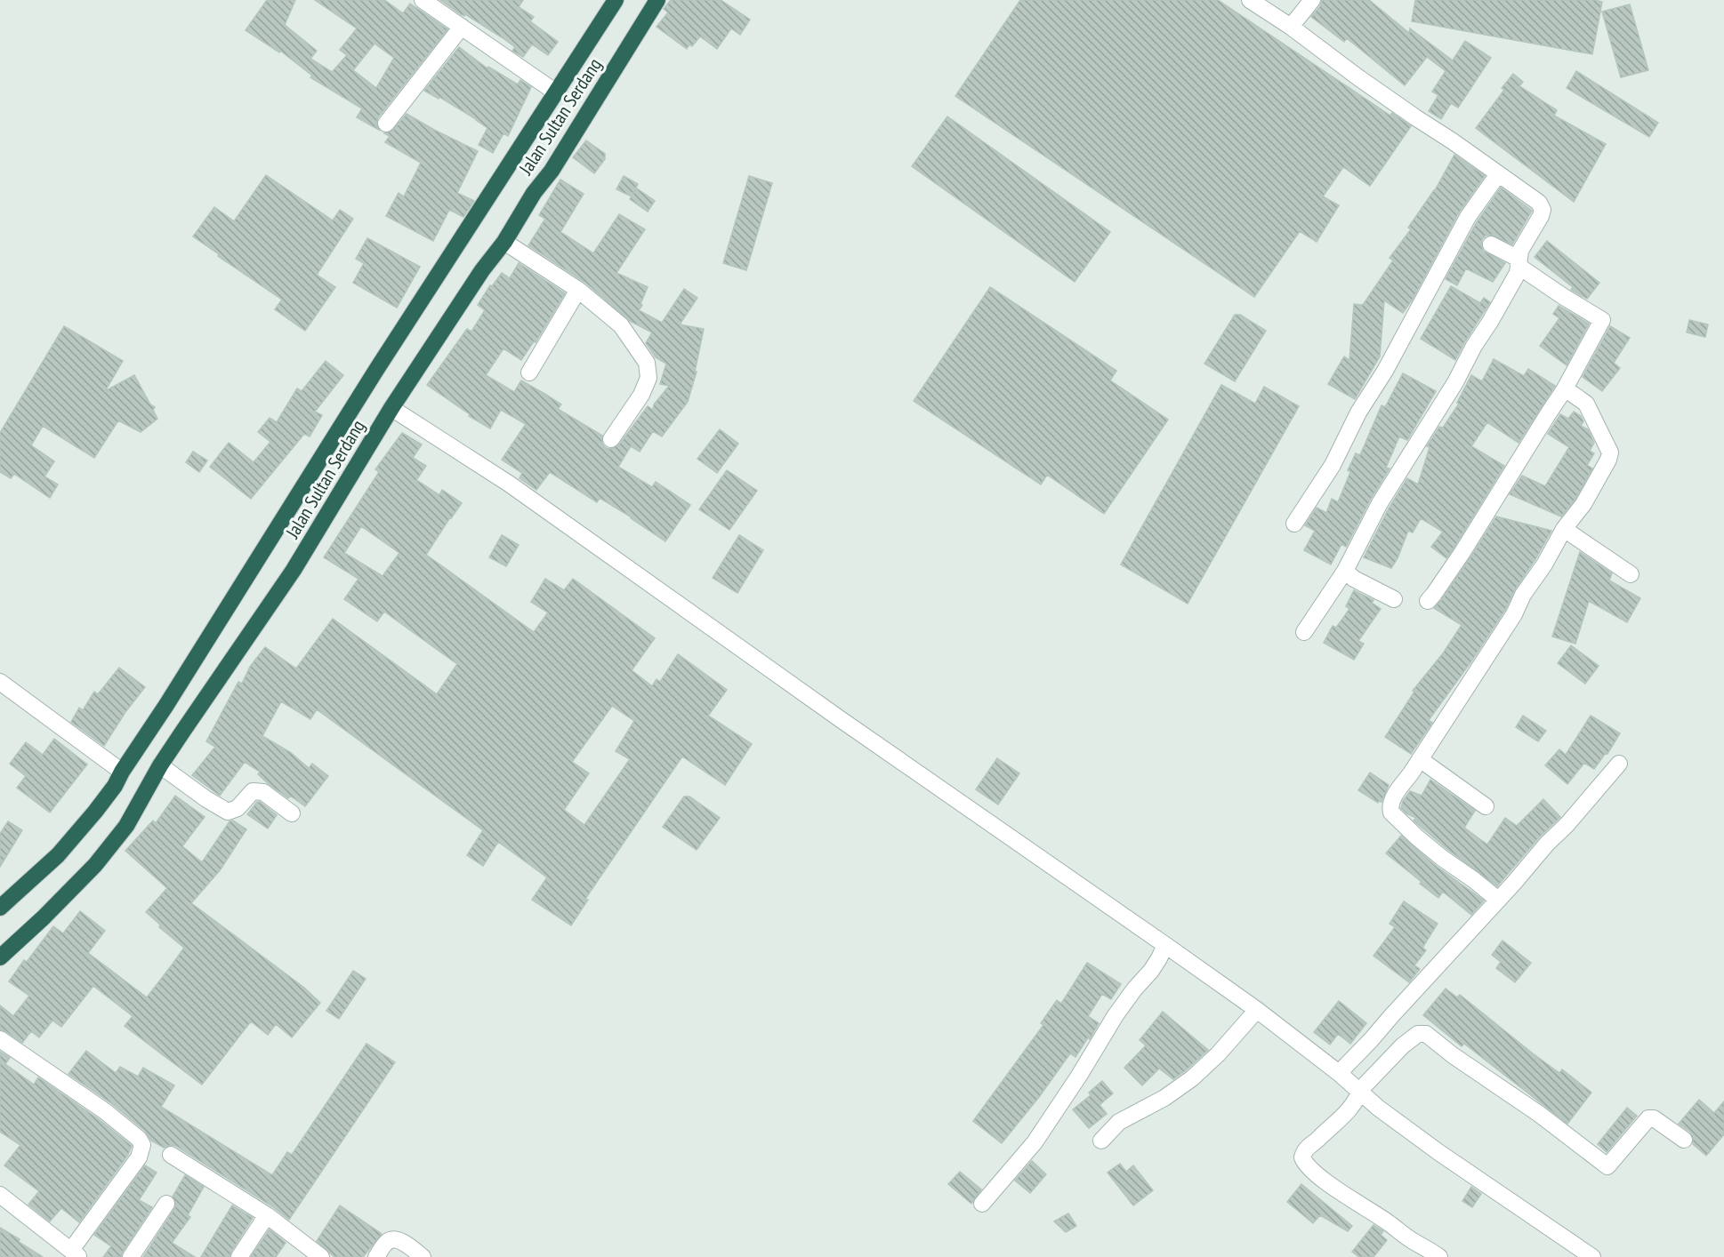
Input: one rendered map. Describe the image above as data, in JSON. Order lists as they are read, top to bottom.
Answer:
{
  "streets": {
    "highway": ["Jalan Sultan Serdang"]
  }
}
